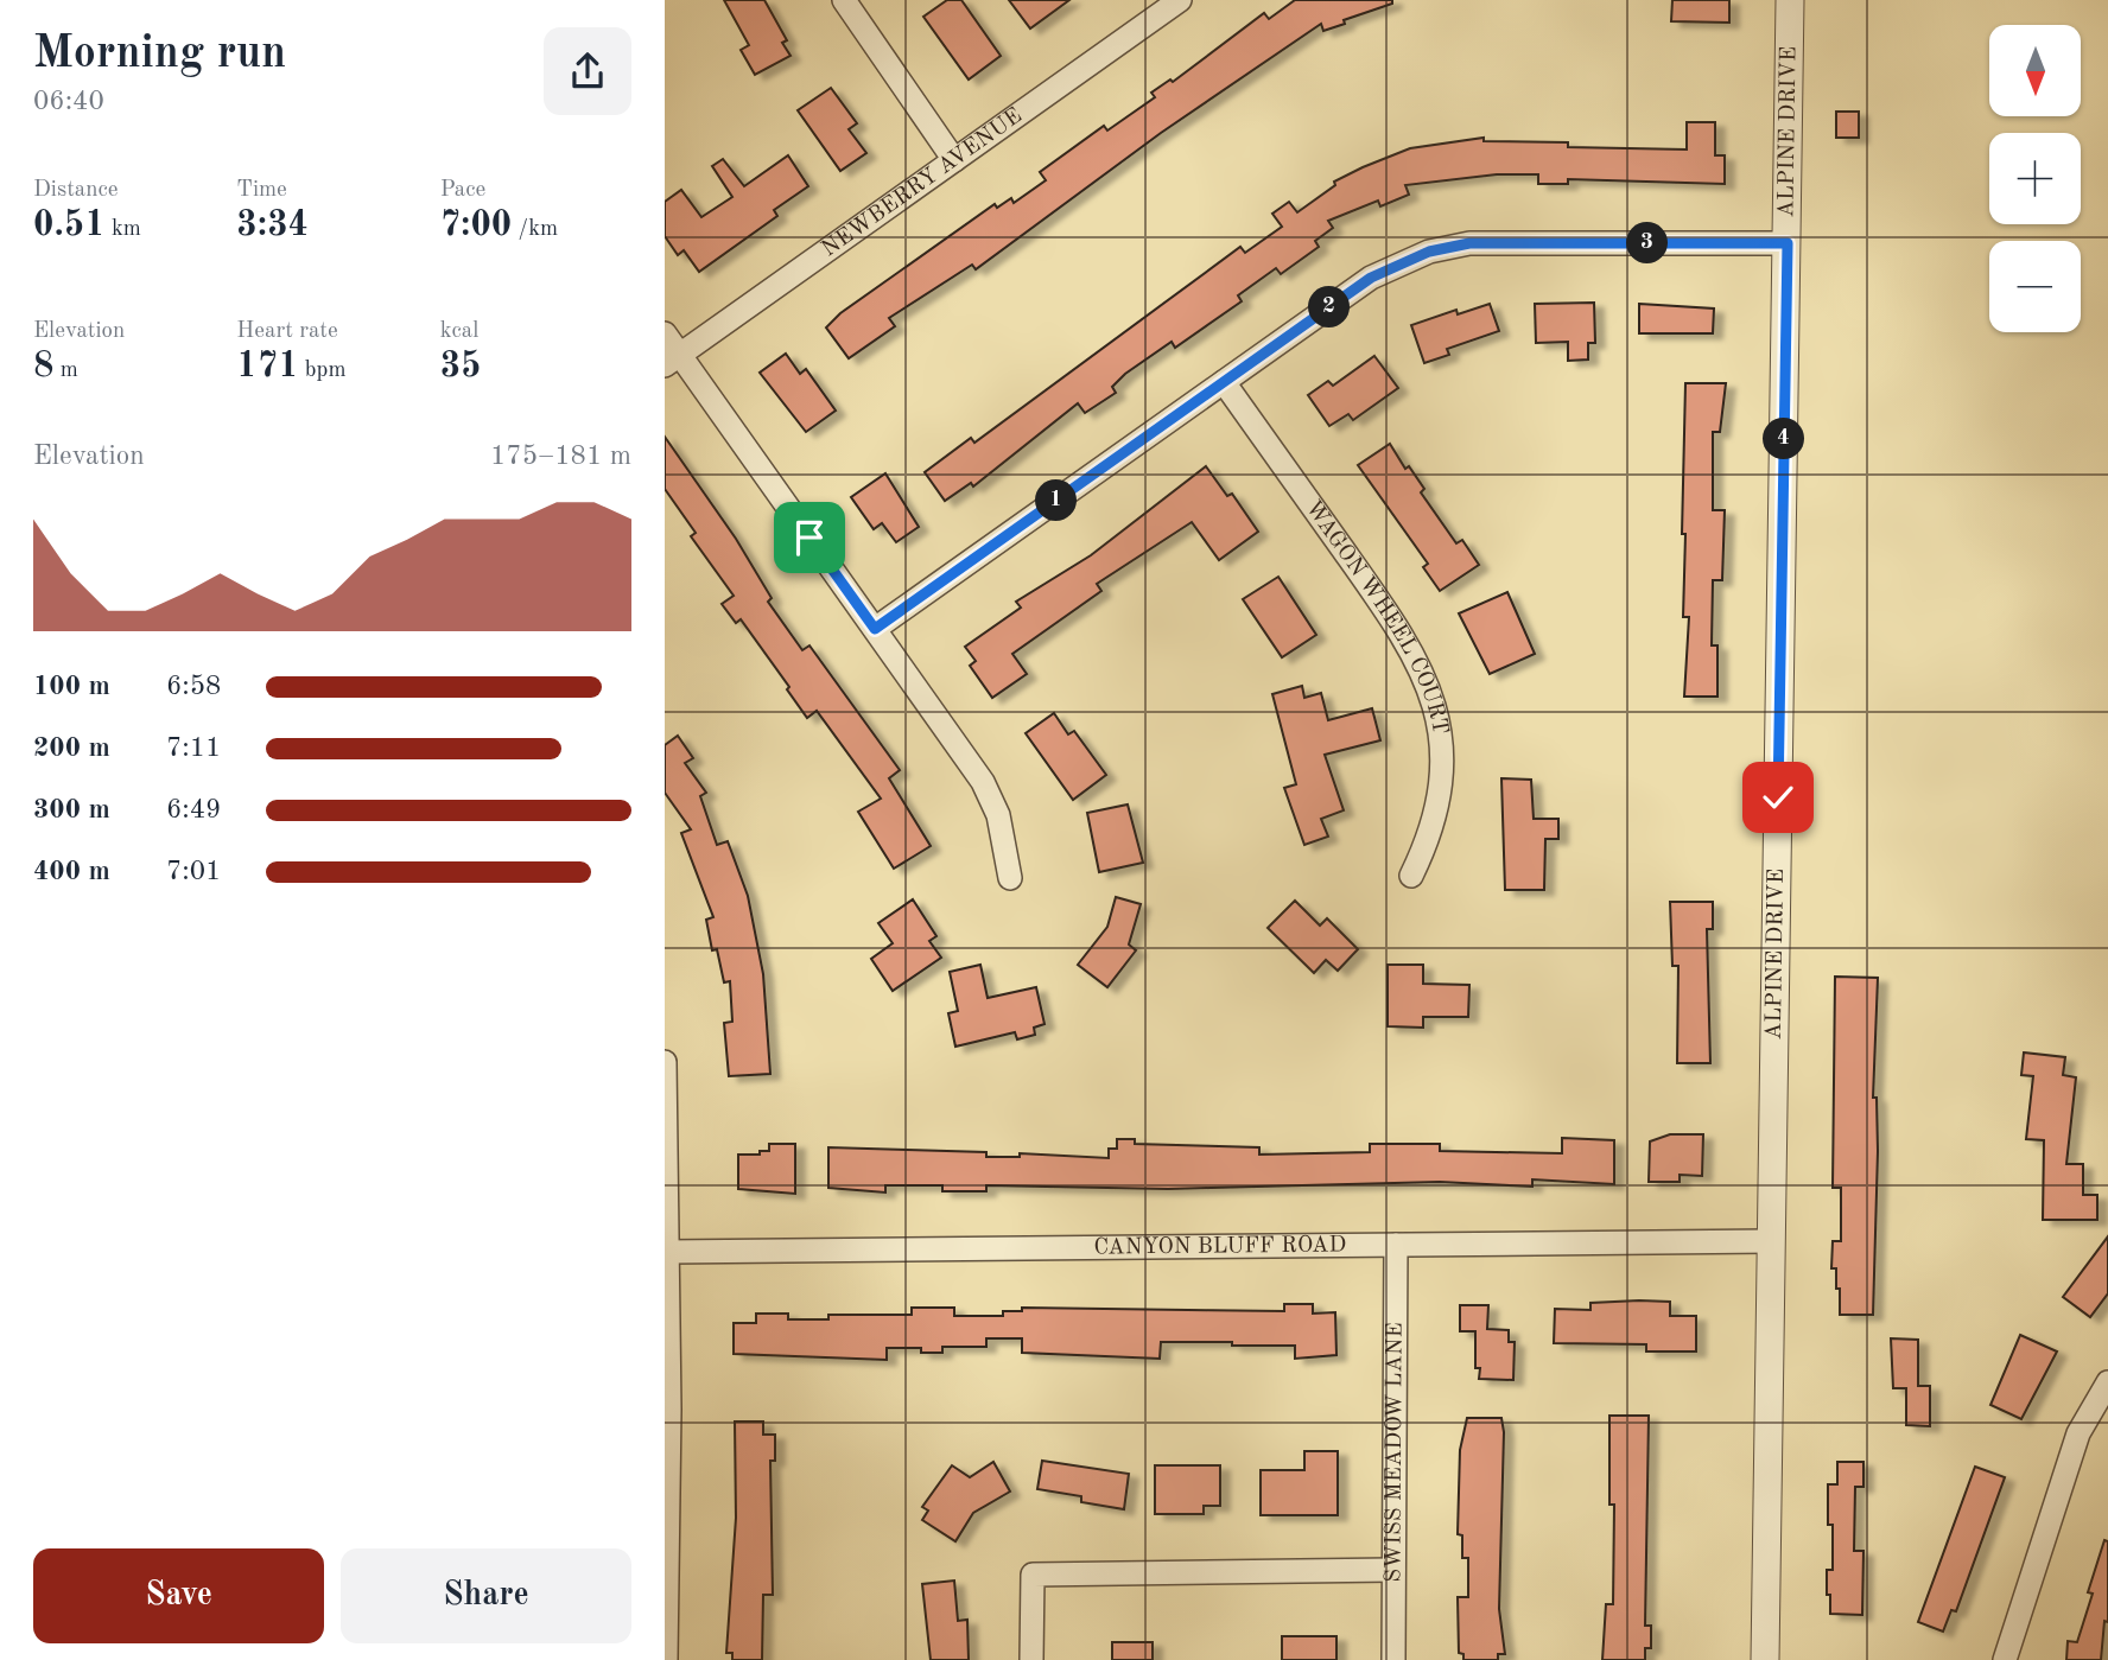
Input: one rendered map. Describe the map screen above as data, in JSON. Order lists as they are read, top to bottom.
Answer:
{
  "streets": {
    "street": [
      "ALPINE DRIVE",
      "NEWBERRY AVENUE",
      "WAGON WHEEL COURT",
      "CANYON BLUFF ROAD",
      "SWISS MEADOW LANE"
    ]
  },
  "crossings": [
    ["ALPINE DRIVE", "CANYON BLUFF ROAD"],
    ["CANYON BLUFF ROAD", "SWISS MEADOW LANE"]
  ],
  "north": "bottom",
  "page": {
    "heading": ["Morning run", "06:40"],
    "map_buttons": ["+", "−"],
    "stats": [
      ["Distance", "0.51 km"],
      ["Time", "3:34"],
      ["Pace", "7:00 /km"],
      ["Elevation", "8 m"],
      ["Heart rate", "171 bpm"],
      ["kcal", "35"]
    ],
    "pins": [
      "3",
      "2",
      "4",
      "1"
    ],
    "chart": ["Elevation", "175–181 m"],
    "list": [
      {
        "name": "100 m",
        "note": "6:58"
      },
      {
        "name": "200 m",
        "note": "7:11"
      },
      {
        "name": "300 m",
        "note": "6:49"
      },
      {
        "name": "400 m",
        "note": "7:01"
      }
    ],
    "buttons": ["Save", "Share"]
  }
}
